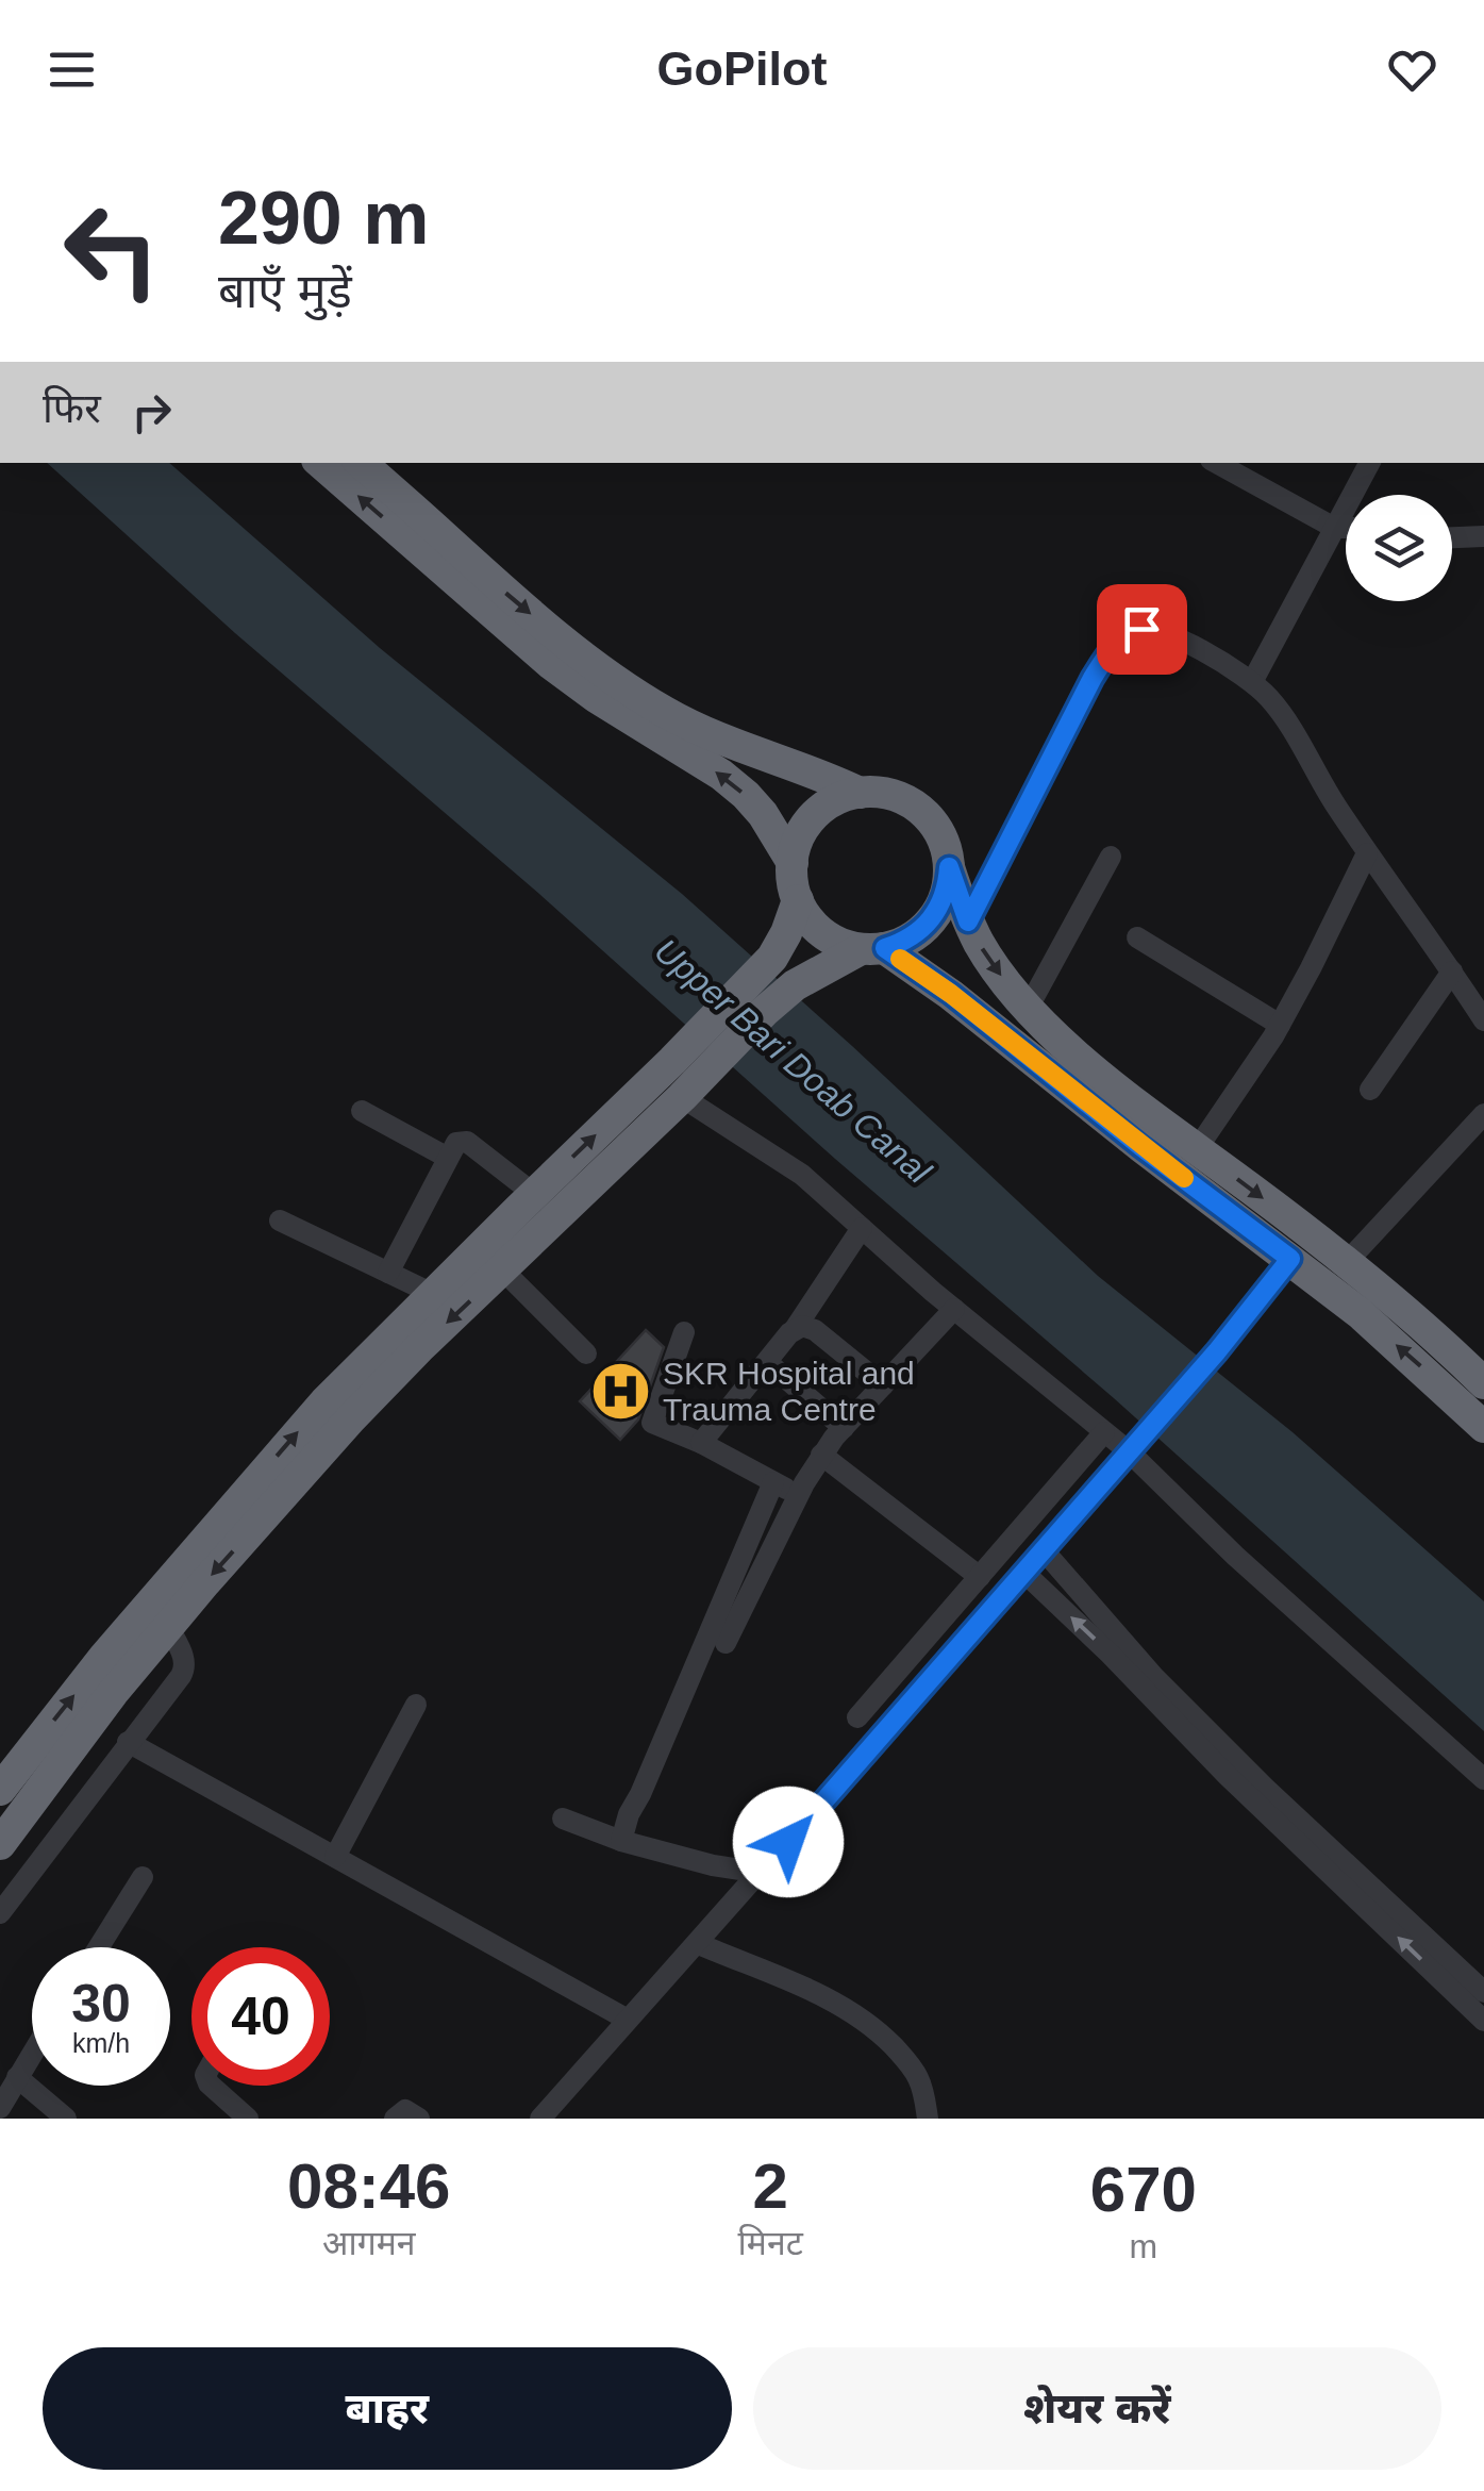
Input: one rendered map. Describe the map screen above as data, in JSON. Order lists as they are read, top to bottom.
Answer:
{
  "water": ["Upper Bari Doab Canal"],
  "places": {
    "hospital": ["SKR Hospital and Trauma Centre"]
  },
  "page": {
    "header": "GoPilot",
    "turn": ["290 m", "बाएँ मुड़ें"],
    "then": "फिर",
    "speed": "30 km/h",
    "limit": "40",
    "eta": [
      "08:46",
      "आगमन",
      "2",
      "मिनट",
      "670",
      "m"
    ],
    "buttons": ["बाहर", "शेयर करें"]
  }
}
